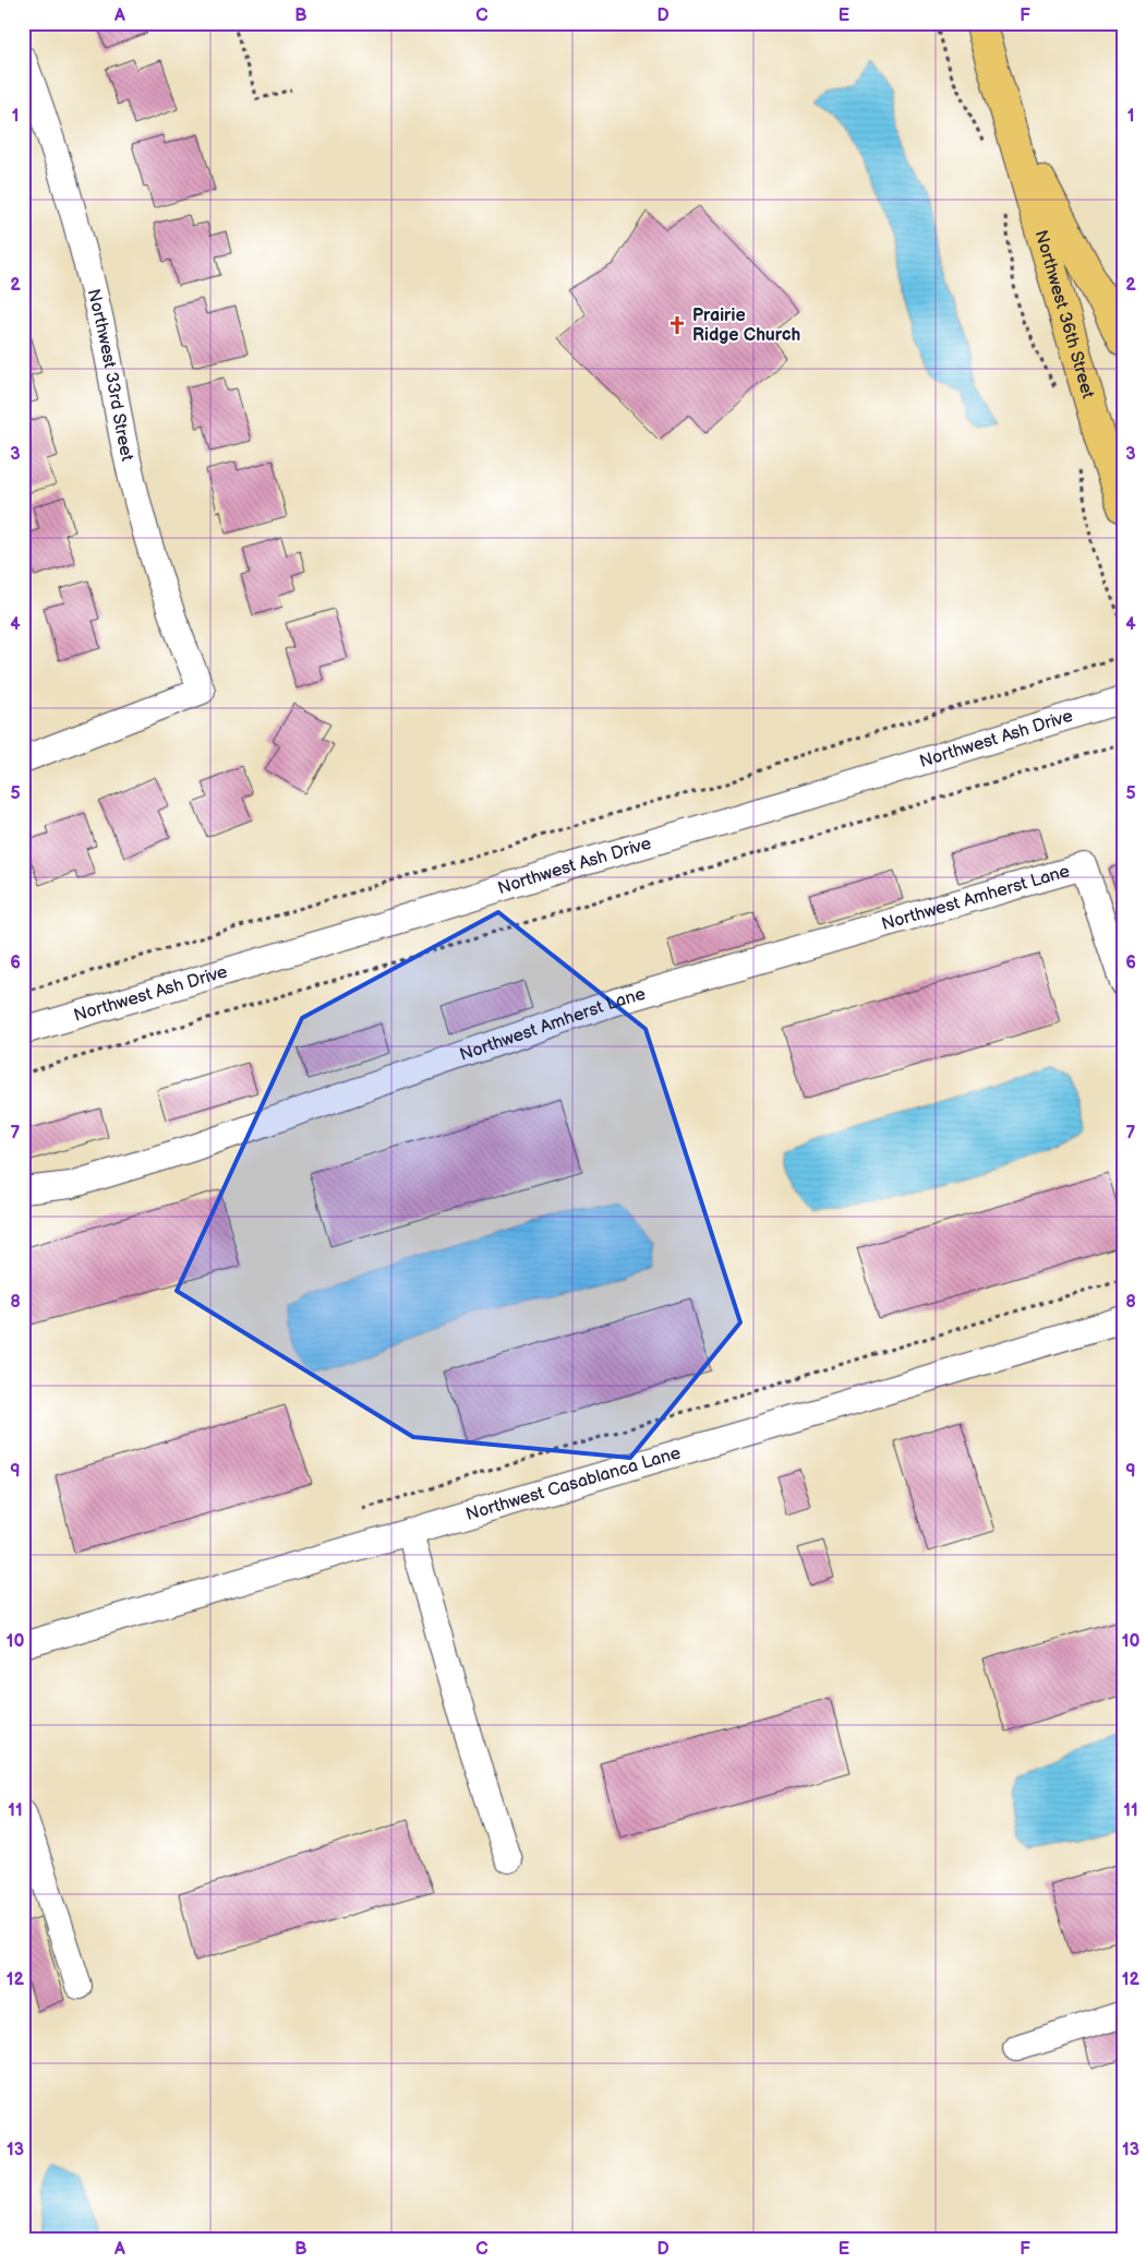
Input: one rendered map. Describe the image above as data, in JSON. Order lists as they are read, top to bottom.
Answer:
{
  "streets": {
    "main road": ["Northwest 36th Street"],
    "street": [
      "Northwest 33rd Street",
      "Northwest Ash Drive",
      "Northwest Amherst Lane",
      "Northwest Casablanca Lane"
    ]
  },
  "places": {
    "church": ["Prairie Ridge Church"]
  },
  "grid": {
    "columns": [
      "A",
      "B",
      "C",
      "D",
      "E",
      "F"
    ],
    "rows": [
      "1",
      "2",
      "3",
      "4",
      "5",
      "6",
      "7",
      "8",
      "9",
      "10",
      "11",
      "12",
      "13"
    ]
  }
}
